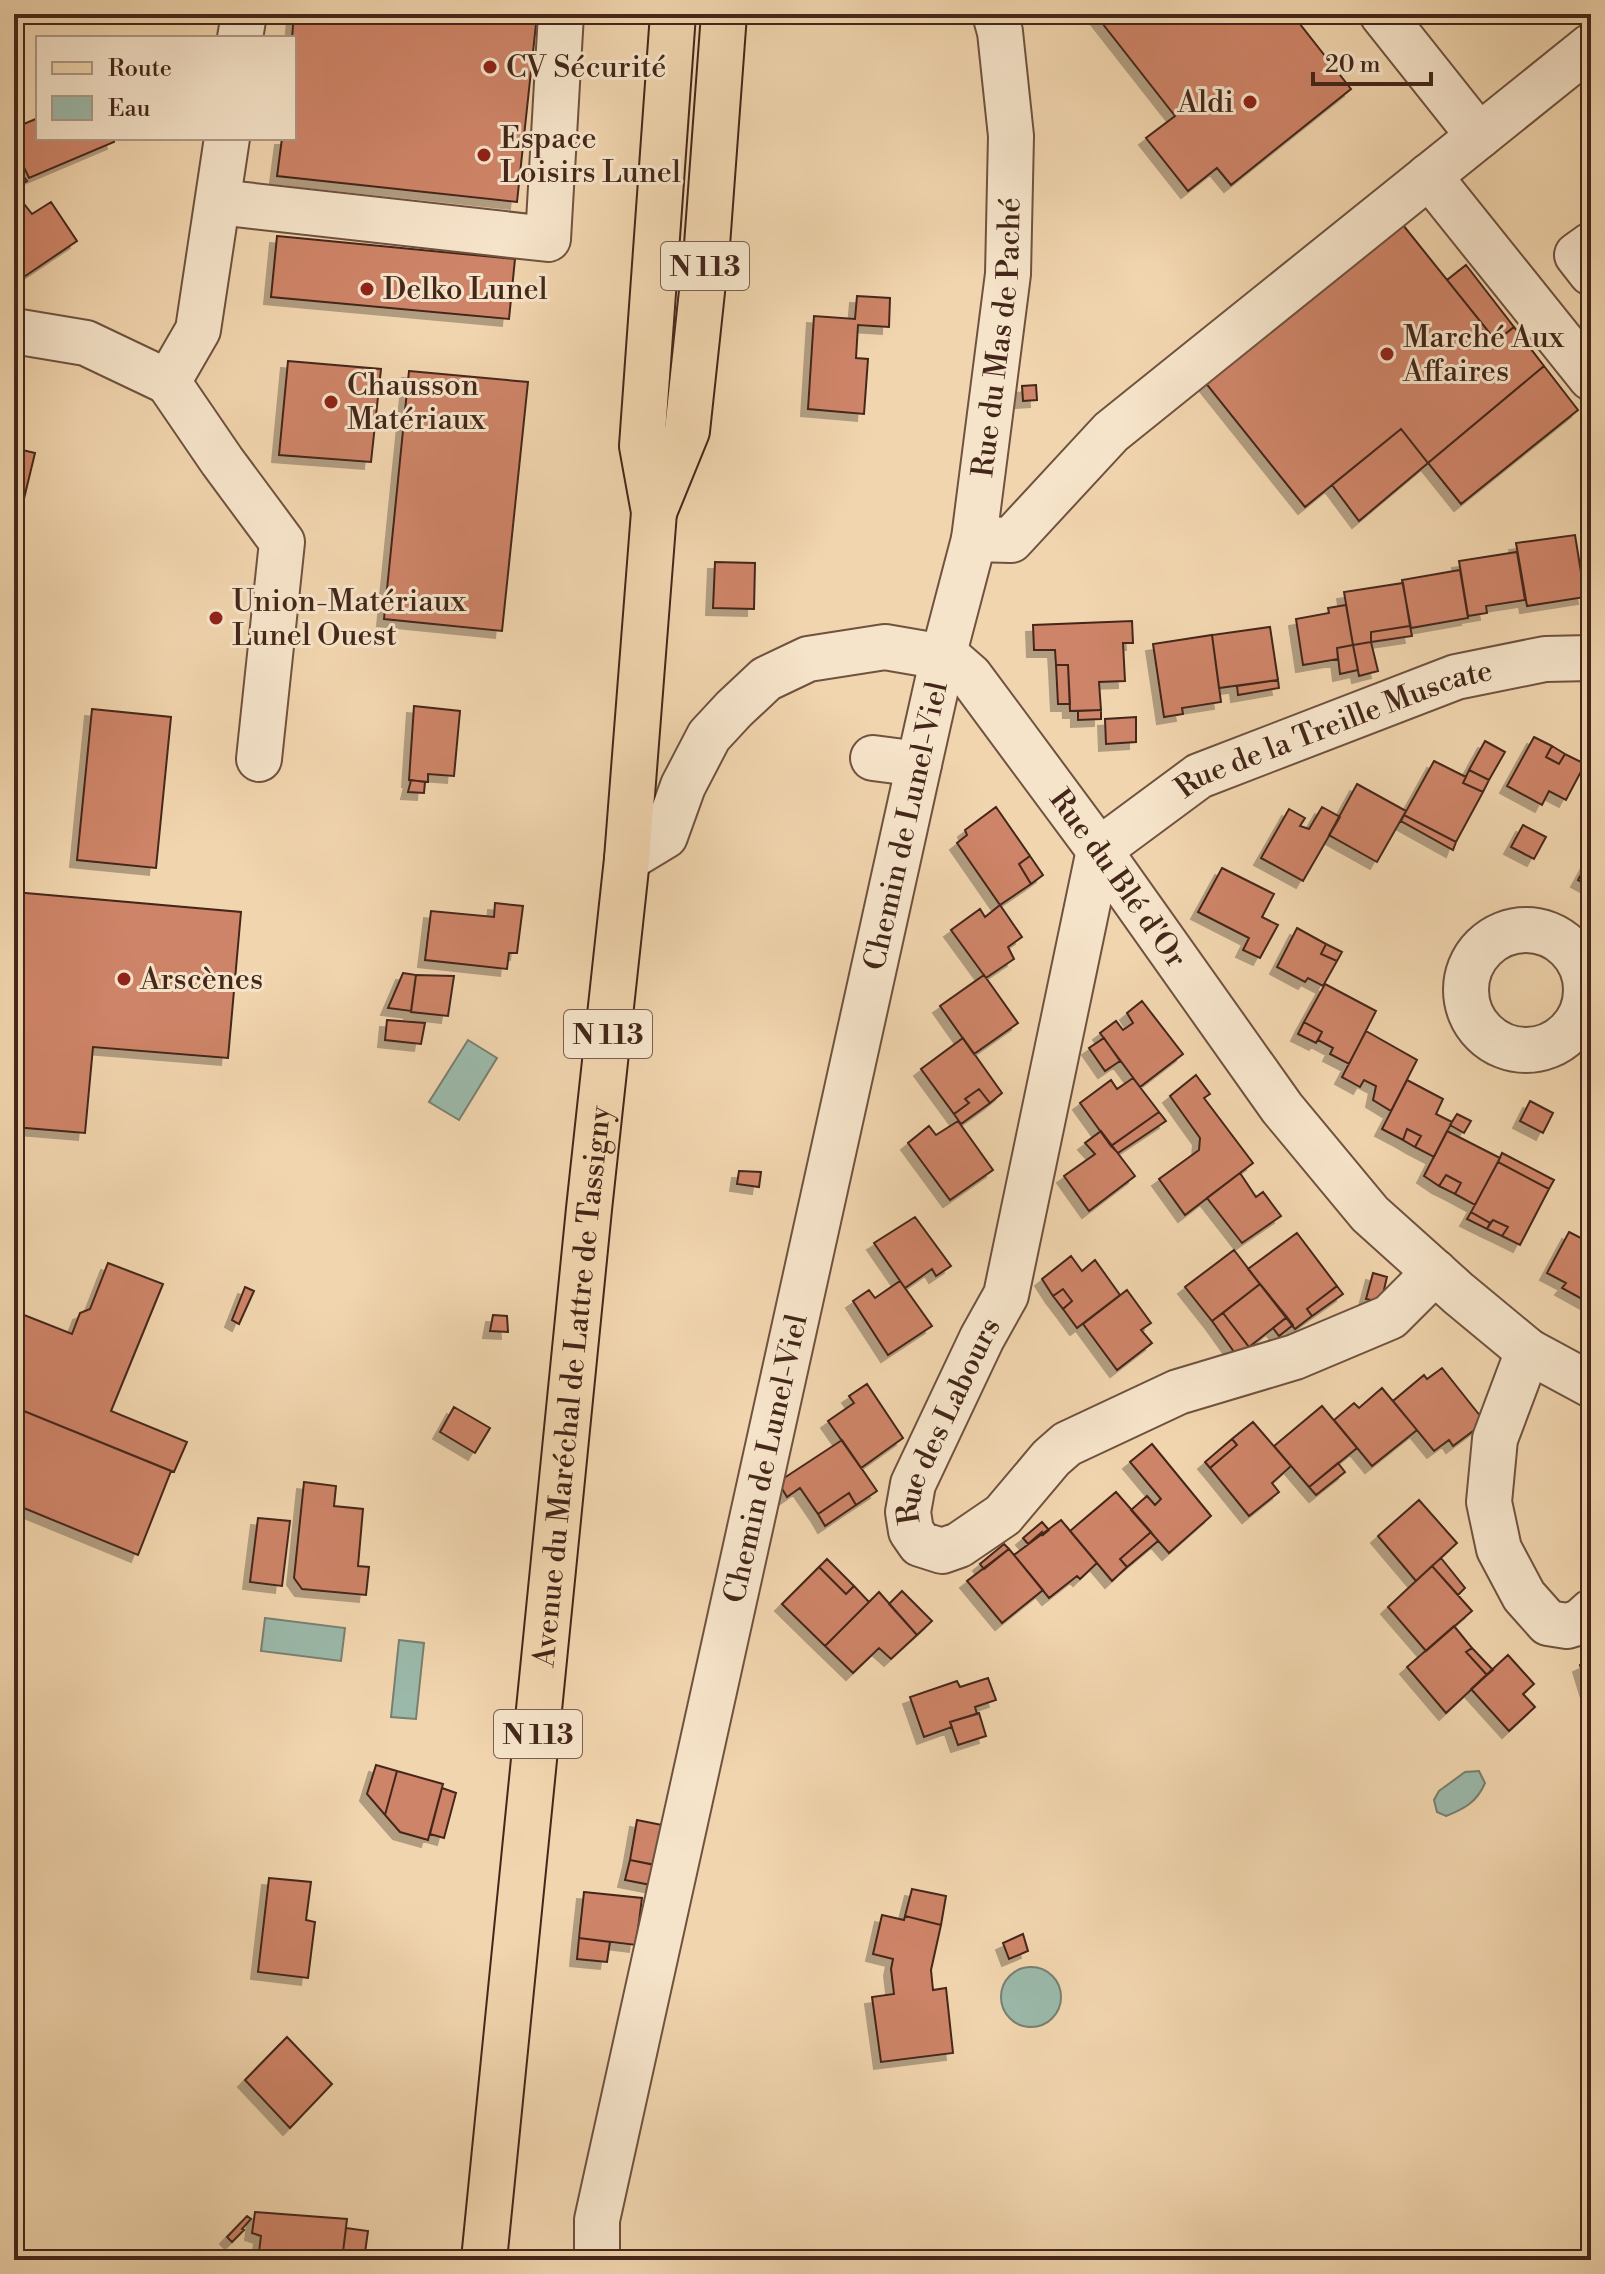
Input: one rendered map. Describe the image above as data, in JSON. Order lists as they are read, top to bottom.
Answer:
{
  "streets": {
    "main road": ["N 113", "Avenue du Maréchal de Lattre de Tassigny"],
    "street": [
      "Rue du Mas de Paché",
      "Rue de la Treille Muscate",
      "Chemin de Lunel-Viel",
      "Rue du Blé d'Or",
      "Rue des Labours"
    ]
  },
  "crossings": [
    ["Rue du Mas de Paché", "Chemin de Lunel-Viel"],
    ["Rue du Mas de Paché", "Rue du Blé d'Or"],
    ["Rue de la Treille Muscate", "Rue du Blé d'Or"],
    ["Rue de la Treille Muscate", "Rue des Labours"],
    ["Chemin de Lunel-Viel", "Rue du Blé d'Or"],
    ["Rue du Blé d'Or", "Avenue du Maréchal de Lattre de Tassigny"],
    ["Rue du Blé d'Or", "Rue des Labours"]
  ],
  "places": [
    "CV Sécurité",
    "Aldi",
    "Espace Loisirs Lunel",
    "Delko Lunel",
    "Marché Aux Affaires",
    "Chausson Matériaux",
    "Union-Matériaux Lunel Ouest",
    "Arscènes"
  ],
  "legend": ["Route", "Eau"],
  "scale_bar": "20 m"
}
